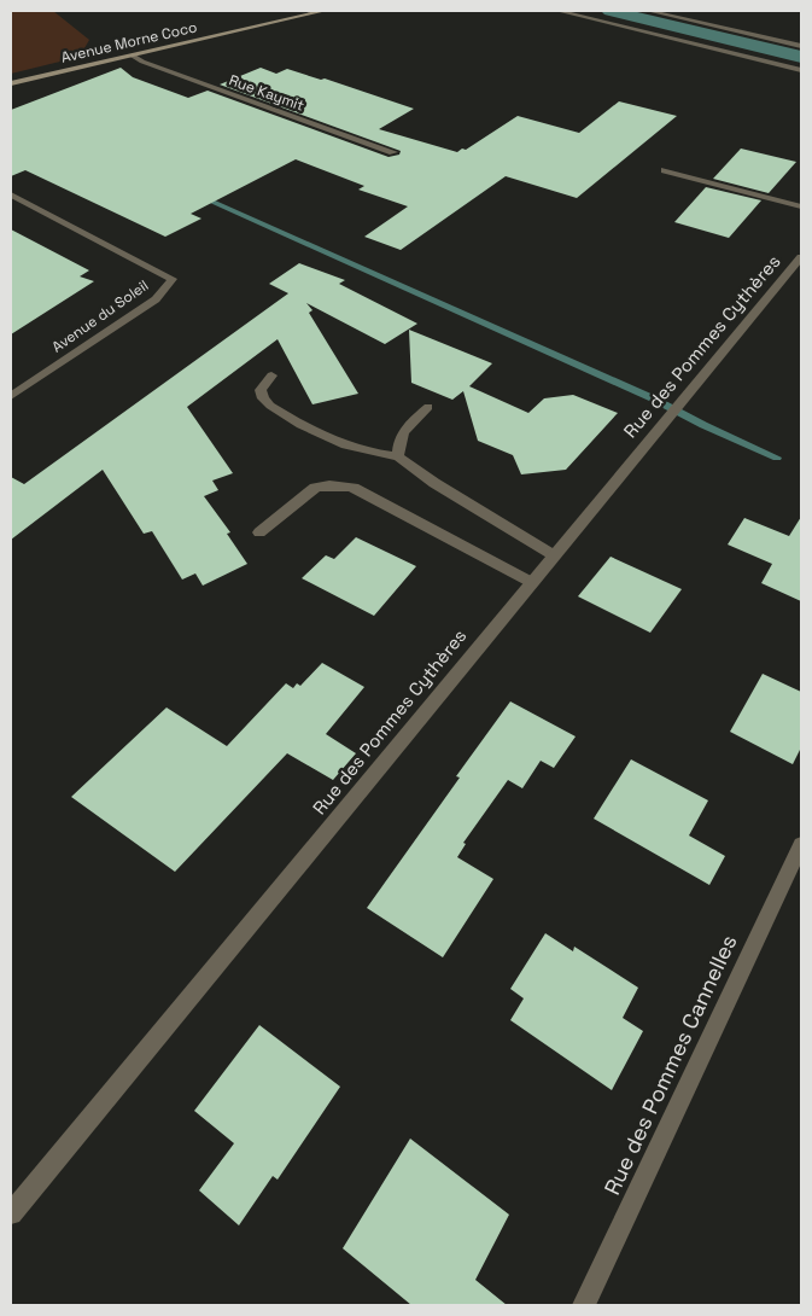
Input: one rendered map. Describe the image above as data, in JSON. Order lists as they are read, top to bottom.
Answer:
{
  "streets": {
    "street": [
      "Avenue Morne Coco",
      "Rue Kaymit",
      "Avenue du Soleil",
      "Rue des Pommes Cythères",
      "Rue des Pommes Cannelles"
    ]
  },
  "crossings": [
    ["Avenue Morne Coco", "Rue Kaymit"]
  ]
}
